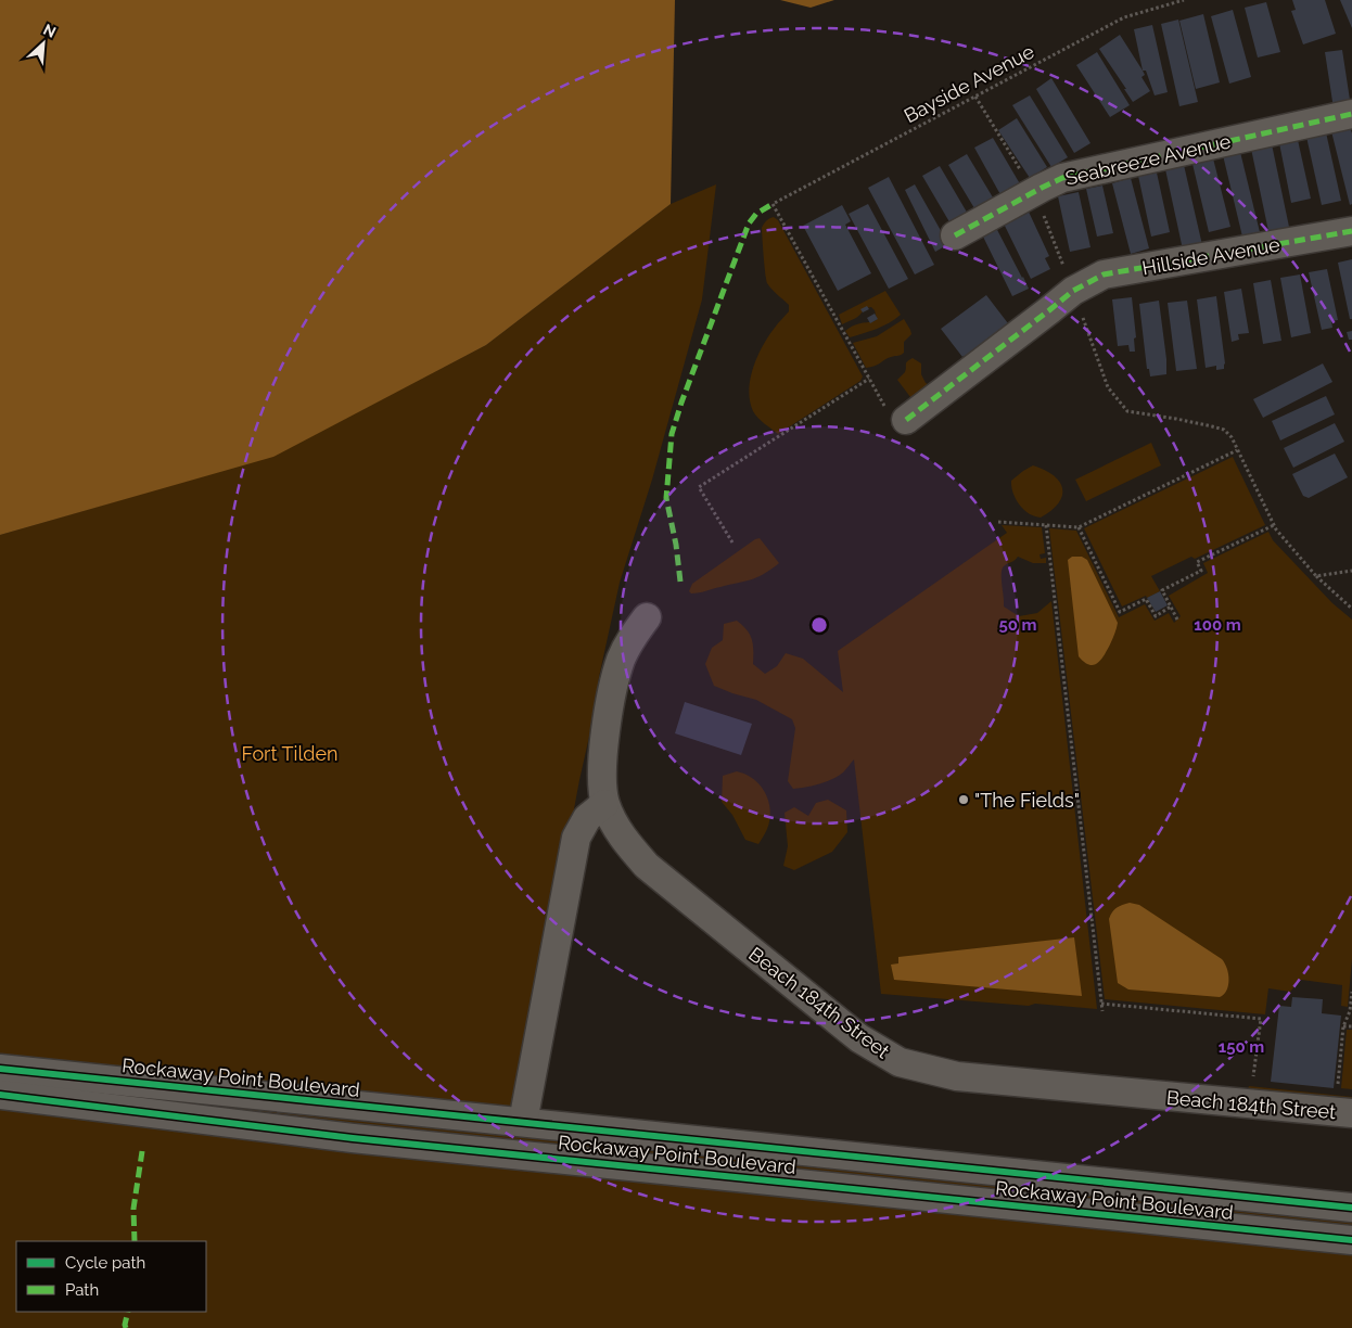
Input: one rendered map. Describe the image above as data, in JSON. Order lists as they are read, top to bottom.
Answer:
{
  "streets": {
    "street": [
      "Seabreeze Avenue",
      "Hillside Avenue",
      "Beach 184th Street",
      "Rockaway Point Boulevard"
    ],
    "path": ["Bayside Avenue"]
  },
  "parks": ["Fort Tilden"],
  "places": ["\"The Fields\""],
  "legend": ["Cycle path", "Path"],
  "north": "top right",
  "rings": ["50 m", "100 m", "150 m"]
}
